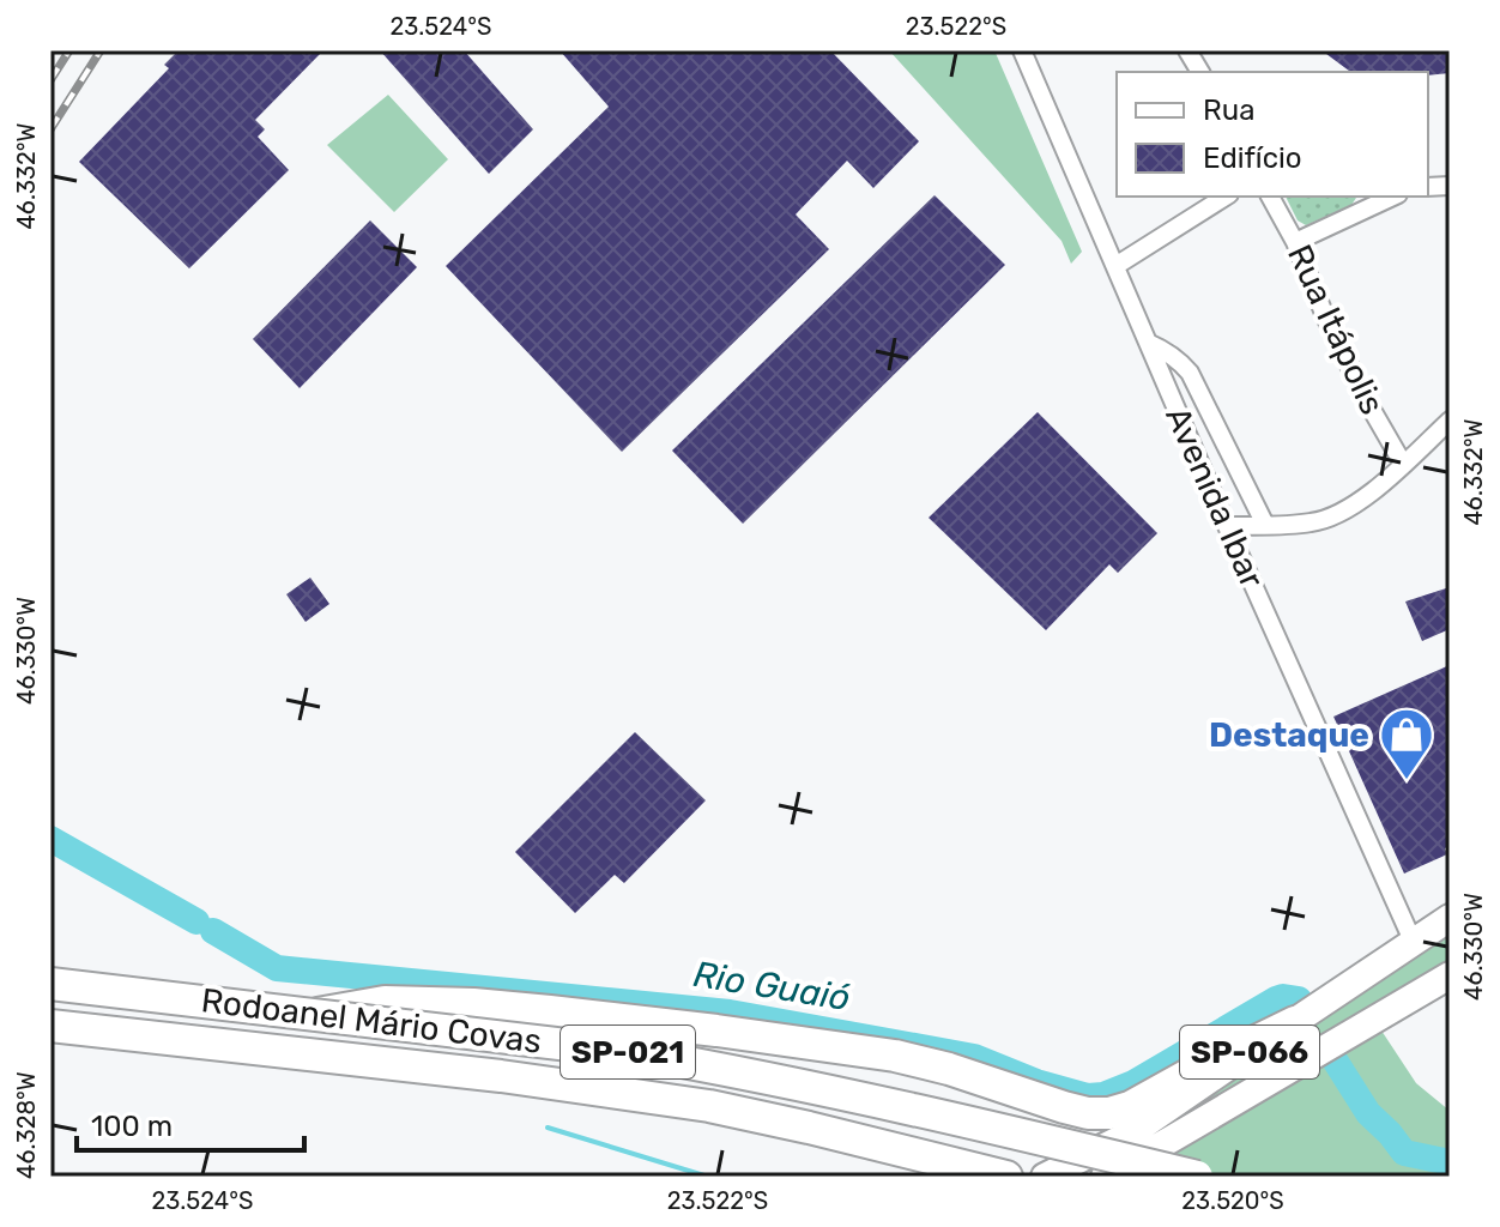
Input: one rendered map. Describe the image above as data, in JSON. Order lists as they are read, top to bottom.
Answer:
{
  "streets": {
    "highway": ["Rodoanel Mário Covas", "SP-021", "SP-066"],
    "street": ["Rua Itápolis", "Avenida Ibar"]
  },
  "crossings": [
    ["Avenida Ibar", "SP-066"]
  ],
  "water": ["Rio Guaió"],
  "places": {
    "shop": ["Destaque"]
  },
  "legend": ["Rua", "Edifício"],
  "scale_bar": "100 m",
  "coordinates": [
    "23.524°S",
    "23.522°S",
    "46.332°W",
    "46.330°W",
    "46.328°W",
    "23.520°S"
  ]
}
